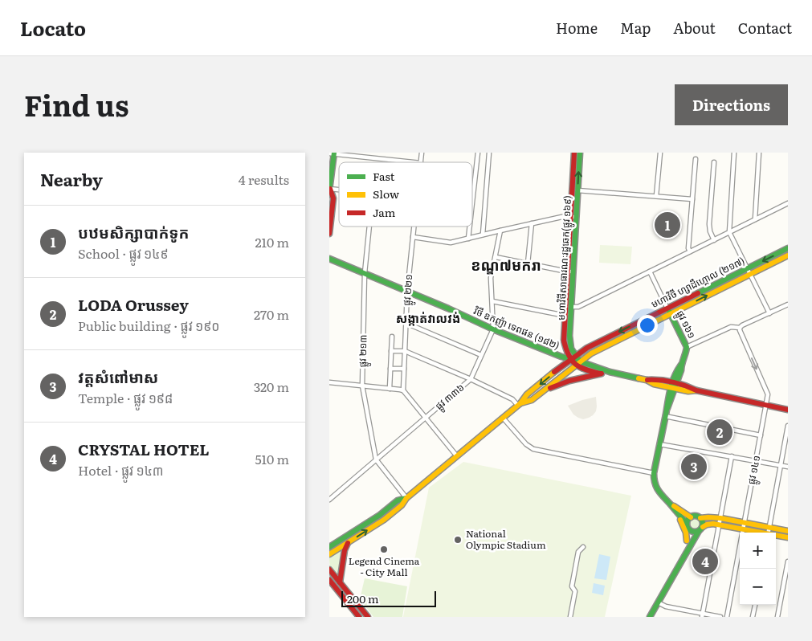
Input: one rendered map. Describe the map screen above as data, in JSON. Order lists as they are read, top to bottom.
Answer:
{
  "streets": {
    "main road": [
      "មហាវិថីសាធារណៈរដ្ឋឆេក(ផ្លូវ ១៦៩)",
      "មហាវិថី ហ្សាដឹហ្គោល (២១៧)",
      "ផ្លូវ ១៦១",
      "វិថី ឧកញ៉ា ទេពផន (១៨២)"
    ],
    "street": [
      "ផ្លូវ ២២១",
      "ផ្លូវ ២១៣",
      "ផ្លូវ ៣៣៦",
      "ផ្លូវ ១៤១"
    ]
  },
  "crossings": [
    ["មហាវិថីសាធារណៈរដ្ឋឆេក(ផ្លូវ ១៦៩)", "មហាវិថី ហ្សាដឹហ្គោល (២១៧)"],
    ["មហាវិថីសាធារណៈរដ្ឋឆេក(ផ្លូវ ១៦៩)", "វិថី ឧកញ៉ា ទេពផន (១៨២)"],
    ["មហាវិថី ហ្សាដឹហ្គោល (២១៧)", "ផ្លូវ ១៦១"],
    ["មហាវិថី ហ្សាដឹហ្គោល (២១៧)", "វិថី ឧកញ៉ា ទេពផន (១៨២)"],
    ["មហាវិថី ហ្សាដឹហ្គោល (២១៧)", "ផ្លូវ ២១៣"],
    ["ផ្លូវ ២២១", "វិថី ឧកញ៉ា ទេពផន (១៨២)"],
    ["ផ្លូវ ១៦១", "វិថី ឧកញ៉ា ទេពផន (១៨២)"],
    ["វិថី ឧកញ៉ា ទេពផន (១៨២)", "ផ្លូវ ២១៣"],
    ["វិថី ឧកញ៉ា ទេពផន (១៨២)", "ផ្លូវ ៣៣៦"],
    ["វិថី ឧកញ៉ា ទេពផន (១៨២)", "ផ្លូវ ១៤១"],
    ["ផ្លូវ ២១៣", "ផ្លូវ ៣៣៦"]
  ],
  "districts": ["ខណ្ឌ៧មករា", "សង្កាត់វាលវង់"],
  "places": ["National Olympic Stadium", "Legend Cinema - City Mall"],
  "legend": ["Fast", "Slow", "Jam"],
  "scale_bar": "200 m",
  "page": {
    "header": "Locato",
    "nav": [
      "Home",
      "Map",
      "About",
      "Contact"
    ],
    "title": "Find us",
    "buttons": "Directions",
    "heading": ["Nearby", "4 results"],
    "list": [
      {
        "mark": "1",
        "name": "បឋមសិក្សាបាក់ទូក",
        "note": "School · ផ្លូវ ១៤៩",
        "value": "210 m"
      },
      {
        "mark": "2",
        "name": "LODA Orussey",
        "note": "Public building · ផ្លូវ ១៩០",
        "value": "270 m"
      },
      {
        "mark": "3",
        "name": "វត្តសំពៅមាស",
        "note": "Temple · ផ្លូវ ១៩៨",
        "value": "320 m"
      },
      {
        "mark": "4",
        "name": "CRYSTAL HOTEL",
        "note": "Hotel · ផ្លូវ ១៤៣",
        "value": "510 m"
      }
    ],
    "pins": [
      "1",
      "2",
      "3",
      "4"
    ],
    "map_buttons": ["+", "−"],
    "scale": "200 m"
  }
}
